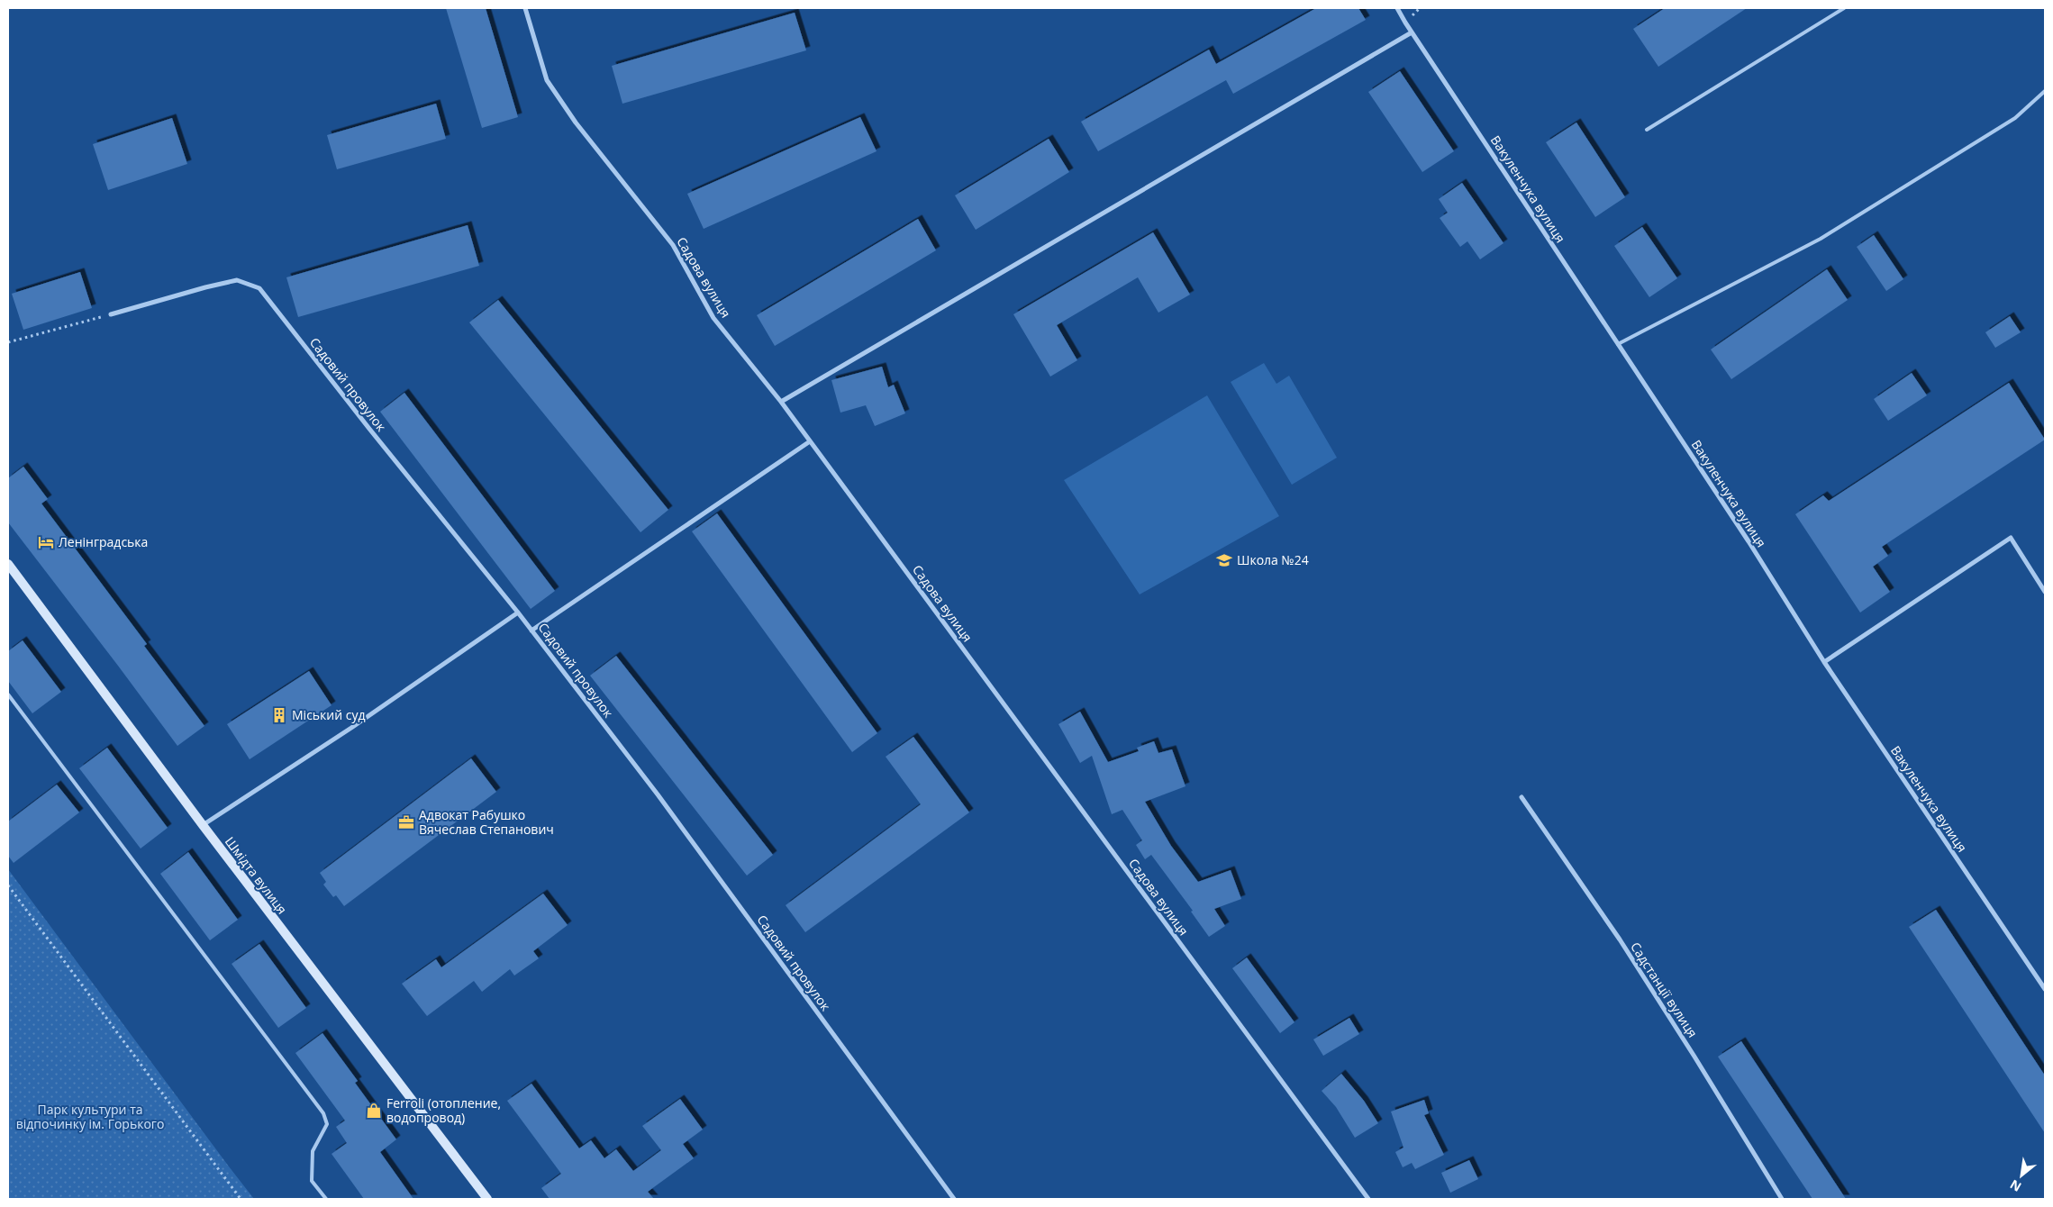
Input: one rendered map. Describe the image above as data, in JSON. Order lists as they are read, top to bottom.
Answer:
{
  "streets": {
    "street": [
      "Вакуленчука вулиця",
      "Садова вулиця",
      "Садовий провулок",
      "Шмідта вулиця",
      "Садстанції вулиця"
    ]
  },
  "parks": ["Парк культури та відпочинку ім. Горького"],
  "places": {
    "hotel": ["Ленінградська"],
    "school or university": ["Школа №24"],
    "building": ["Міський суд"],
    "office": ["Адвокат Рабушко Вячеслав Степанович"],
    "shop": ["Ferroli (отопление, водопровод)"]
  },
  "north": "bottom left"
}
